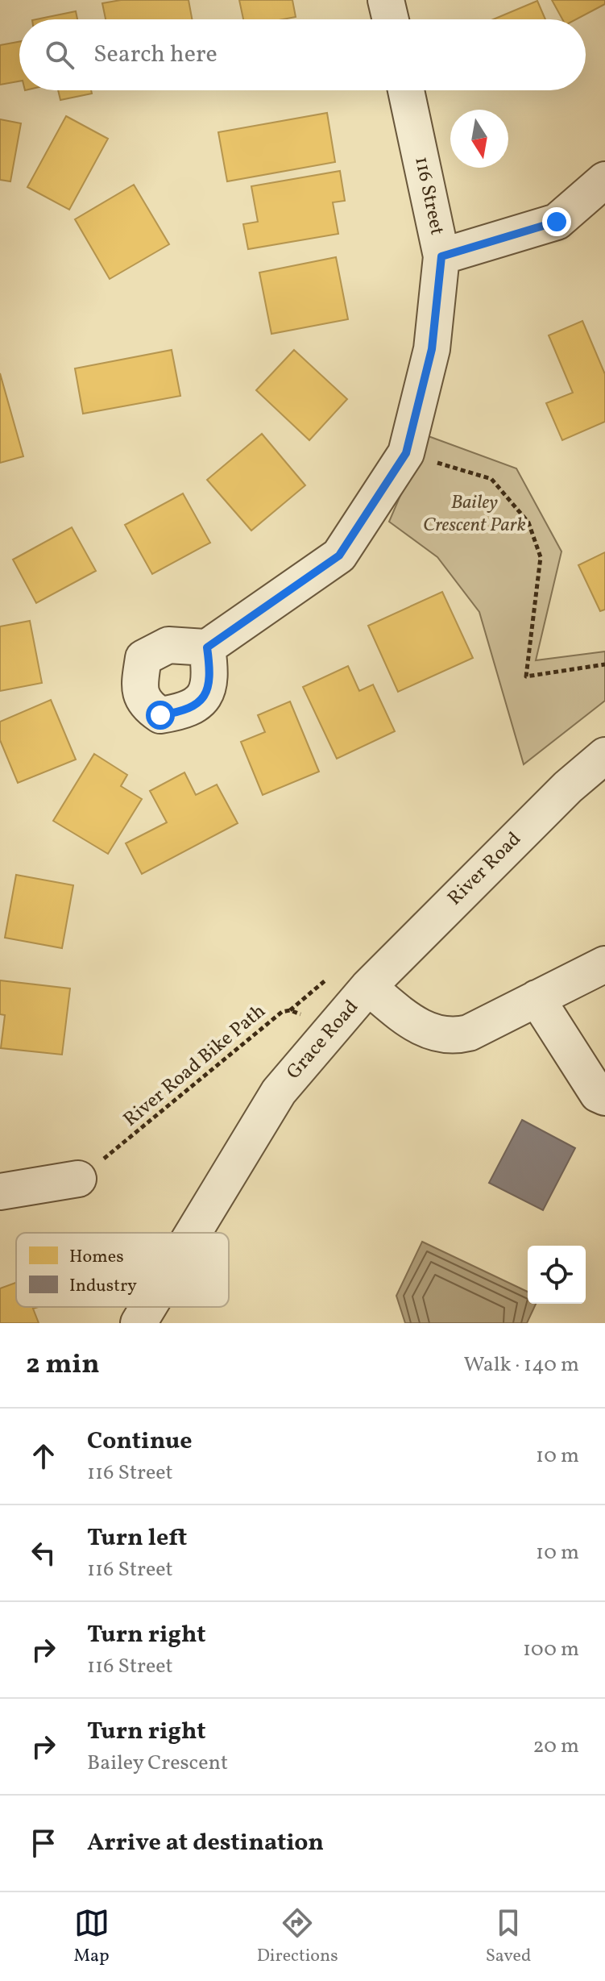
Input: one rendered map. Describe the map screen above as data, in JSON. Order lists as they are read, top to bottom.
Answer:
{
  "streets": {
    "street": ["116 Street", "River Road", "Grace Road"],
    "path": ["River Road Bike Path"]
  },
  "crossings": [
    ["River Road", "Grace Road"]
  ],
  "parks": ["Bailey Crescent Park"],
  "legend": ["Homes", "Industry"],
  "north": "bottom",
  "page": {
    "search": "Search here",
    "heading": ["2 min", "Walk · 140 m"],
    "list": [
      ["Continue", "116 Street", "10 m"],
      ["Turn left", "116 Street", "10 m"],
      ["Turn right", "116 Street", "100 m"],
      ["Turn right", "Bailey Crescent", "20 m"],
      "Arrive at destination"
    ],
    "nav": ["Map", "Directions", "Saved"]
  }
}
